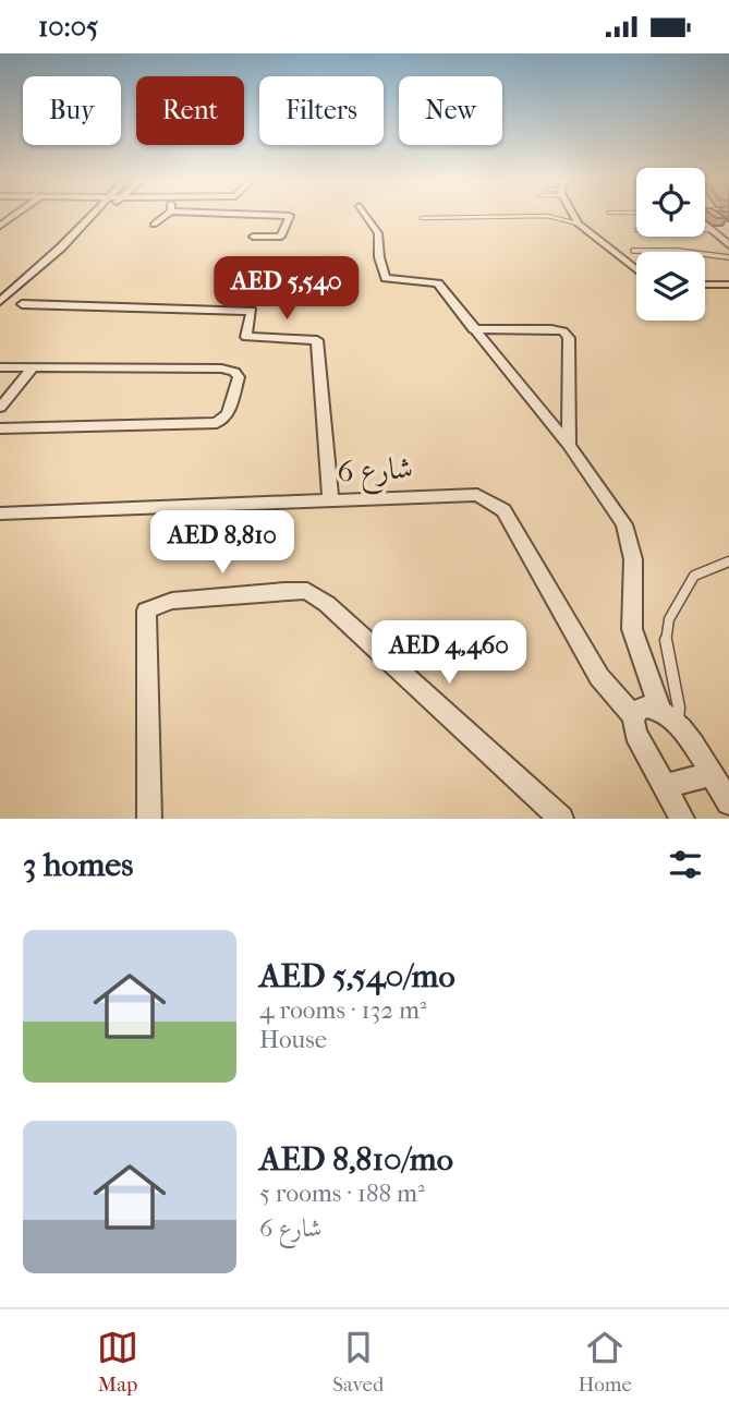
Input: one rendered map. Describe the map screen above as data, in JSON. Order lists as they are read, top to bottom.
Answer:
{
  "streets": {
    "street": ["شارع 6"]
  },
  "page": {
    "status": "10:05",
    "chip": [
      "Buy",
      "Rent",
      "Filters",
      "New"
    ],
    "price": ["AED 5,540", "AED 8,810", "AED 4,460"],
    "heading": "3 homes",
    "list": [
      {
        "name": "AED 5,540/mo",
        "note": "4 rooms · 132 m² · House"
      },
      {
        "name": "AED 8,810/mo",
        "note": "5 rooms · 188 m² · شارع 6"
      }
    ],
    "tabs": ["Map", "Saved", "Home"]
  }
}
